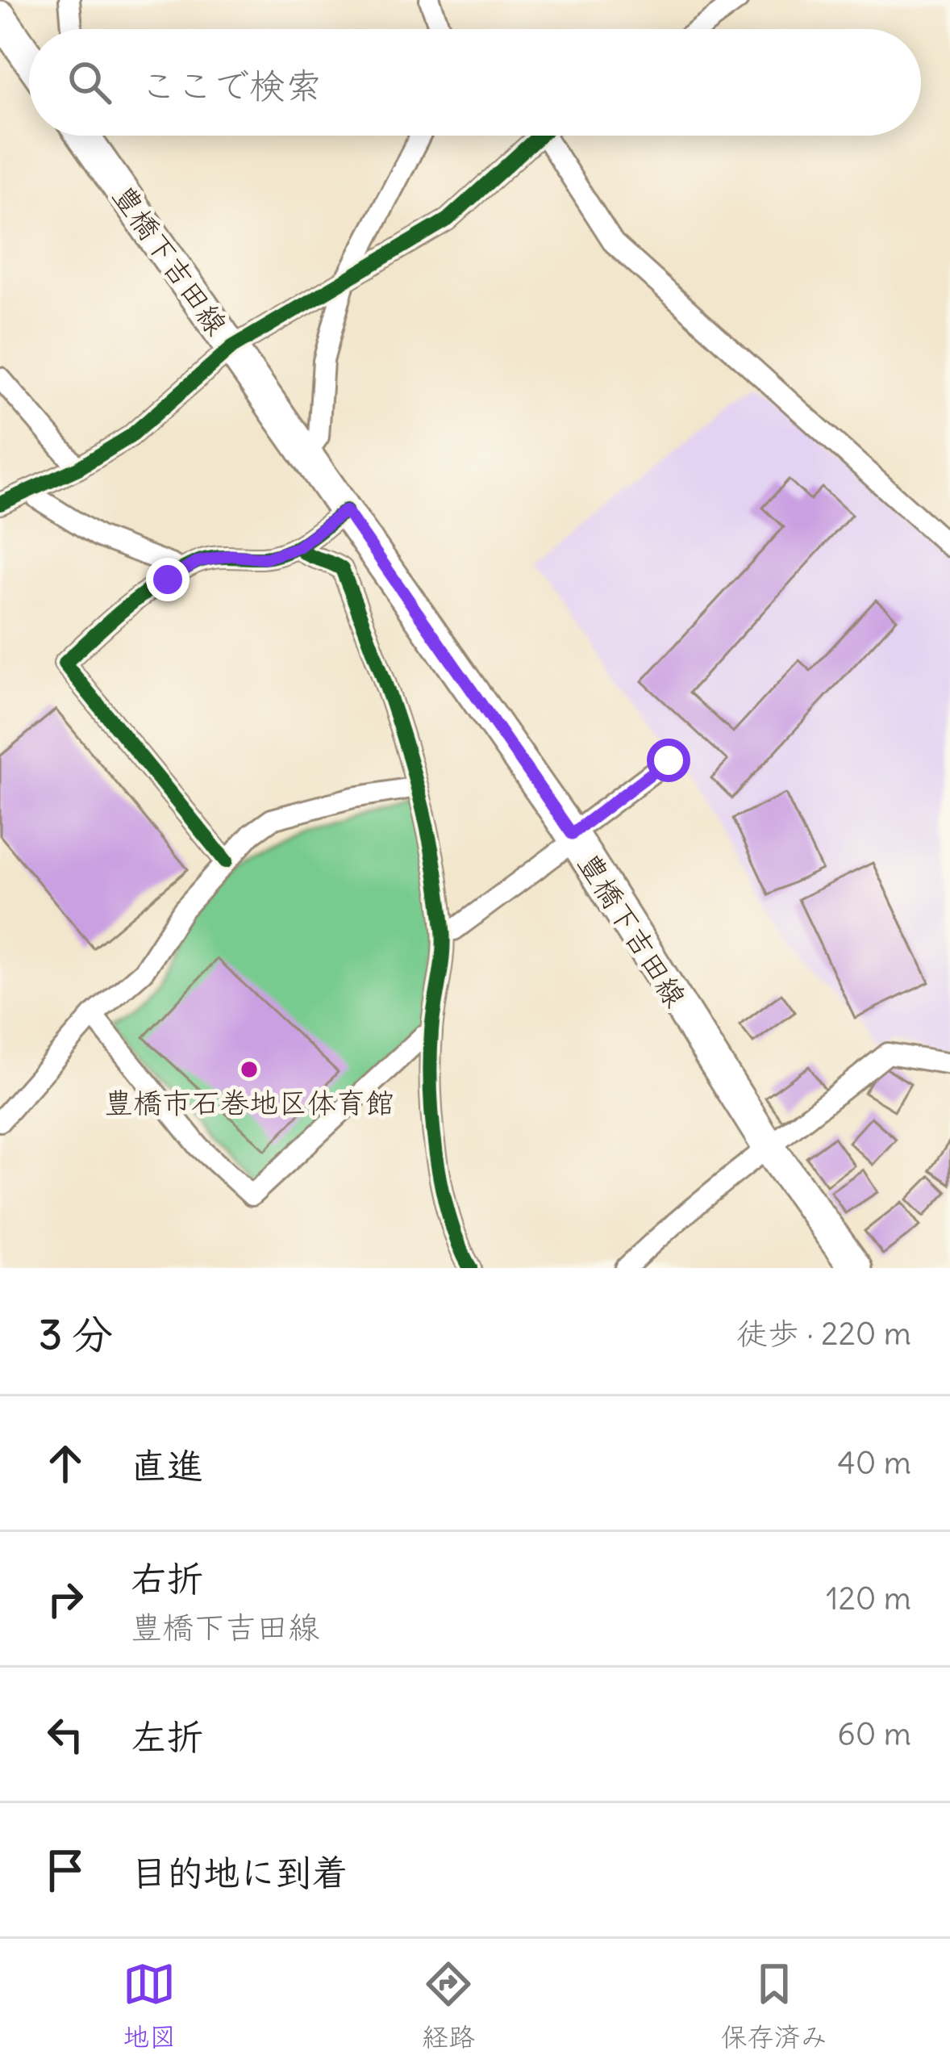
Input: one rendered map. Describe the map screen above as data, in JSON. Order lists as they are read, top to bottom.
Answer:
{
  "streets": {
    "main road": ["豊橋下吉田線"]
  },
  "places": ["豊橋市石巻地区体育館"],
  "page": {
    "search": "ここで検索",
    "heading": ["3 分", "徒歩 · 220 m"],
    "list": [
      ["直進", "40 m"],
      ["右折", "豊橋下吉田線", "120 m"],
      ["左折", "60 m"],
      "目的地に到着"
    ],
    "nav": ["地図", "経路", "保存済み"]
  }
}
